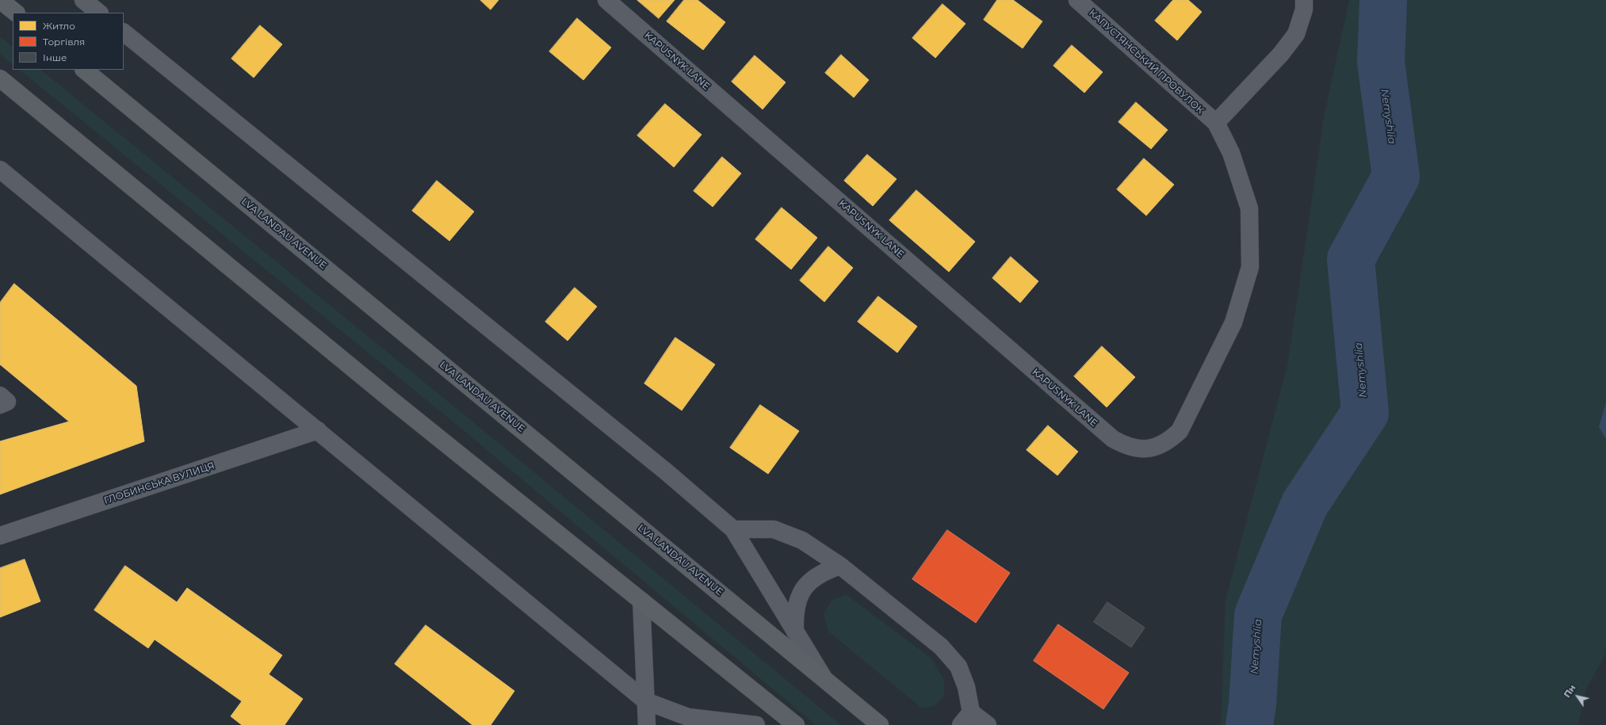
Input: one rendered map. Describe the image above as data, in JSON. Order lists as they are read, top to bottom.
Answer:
{
  "streets": {
    "main road": ["LVA LANDAU AVENUE"],
    "street": ["KAPUSNYK LANE", "КАПУСТЯНСЬКИЙ ПРОВУЛОК", "ГЛОБИНСЬКА ВУЛИЦЯ"]
  },
  "crossings": [
    ["KAPUSNYK LANE", "КАПУСТЯНСЬКИЙ ПРОВУЛОК"]
  ],
  "water": ["Nemyshlia"],
  "legend": ["Житло", "Торгівля", "Інше"],
  "north": "top left"
}
